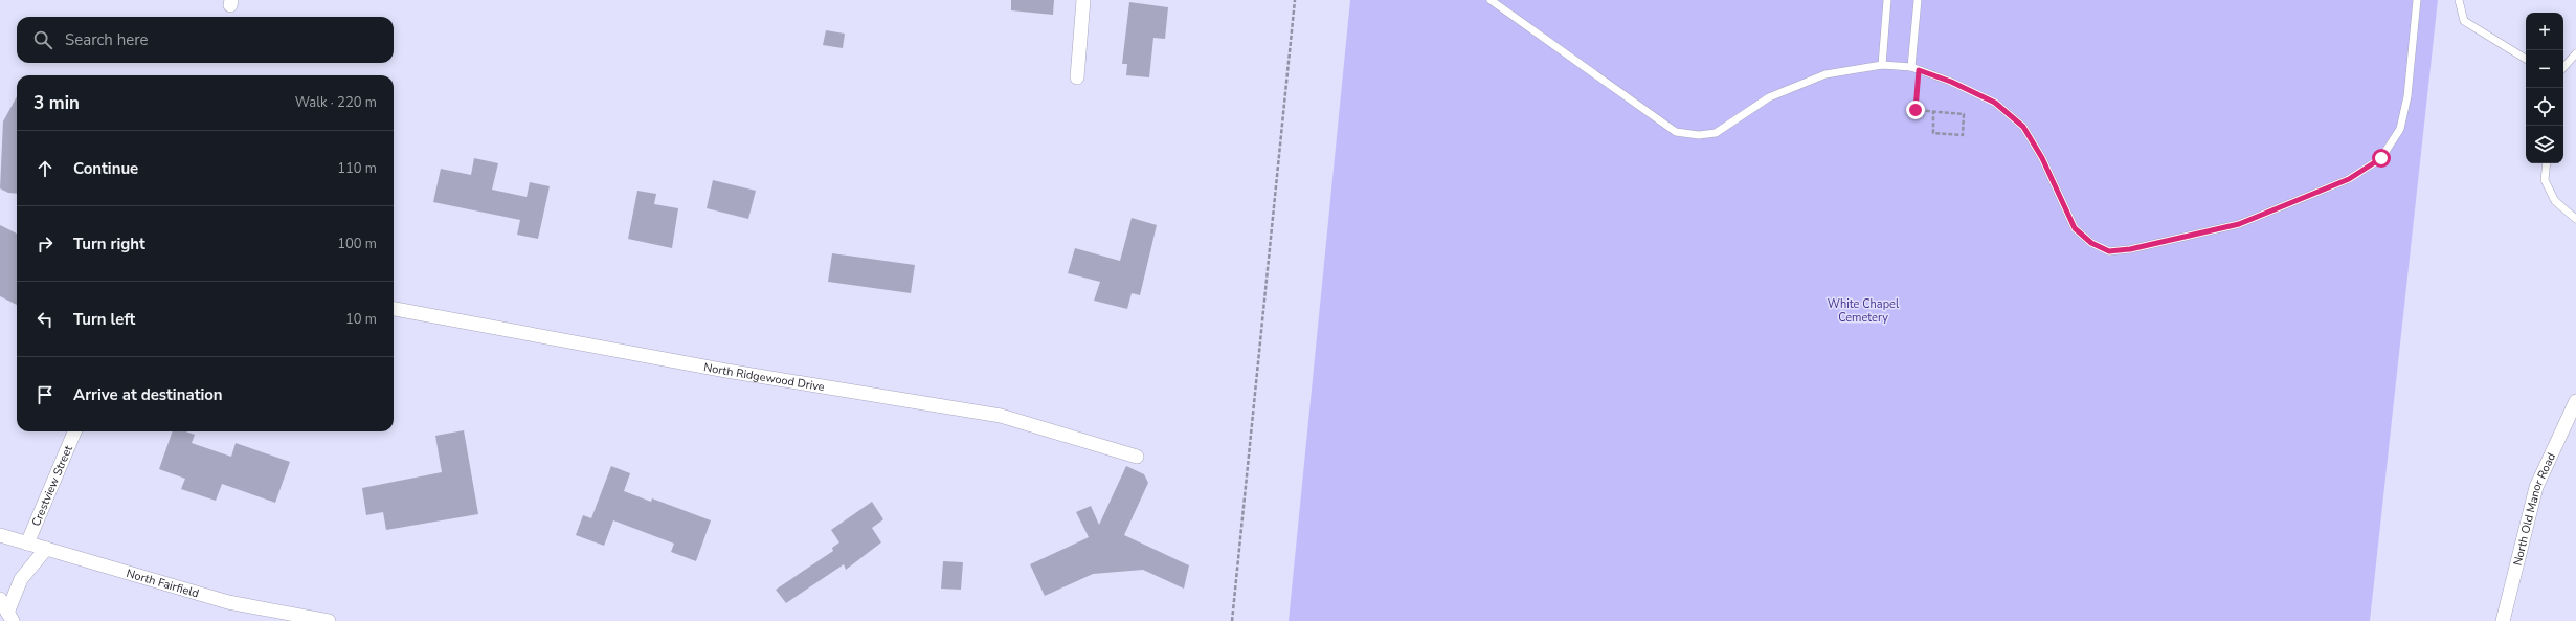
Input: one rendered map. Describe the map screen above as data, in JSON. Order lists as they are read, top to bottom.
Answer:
{
  "streets": {
    "street": [
      "North Ridgewood Drive",
      "Crestview Street",
      "North Old Manor Road",
      "North Fairfield"
    ]
  },
  "crossings": [
    ["Crestview Street", "North Fairfield"]
  ],
  "parks": ["White Chapel Cemetery"],
  "page": {
    "map_buttons": ["+", "−"],
    "search": "Search here",
    "heading": ["3 min", "Walk · 220 m"],
    "list": [
      ["Continue", "110 m"],
      ["Turn right", "100 m"],
      ["Turn left", "10 m"],
      "Arrive at destination"
    ]
  }
}
